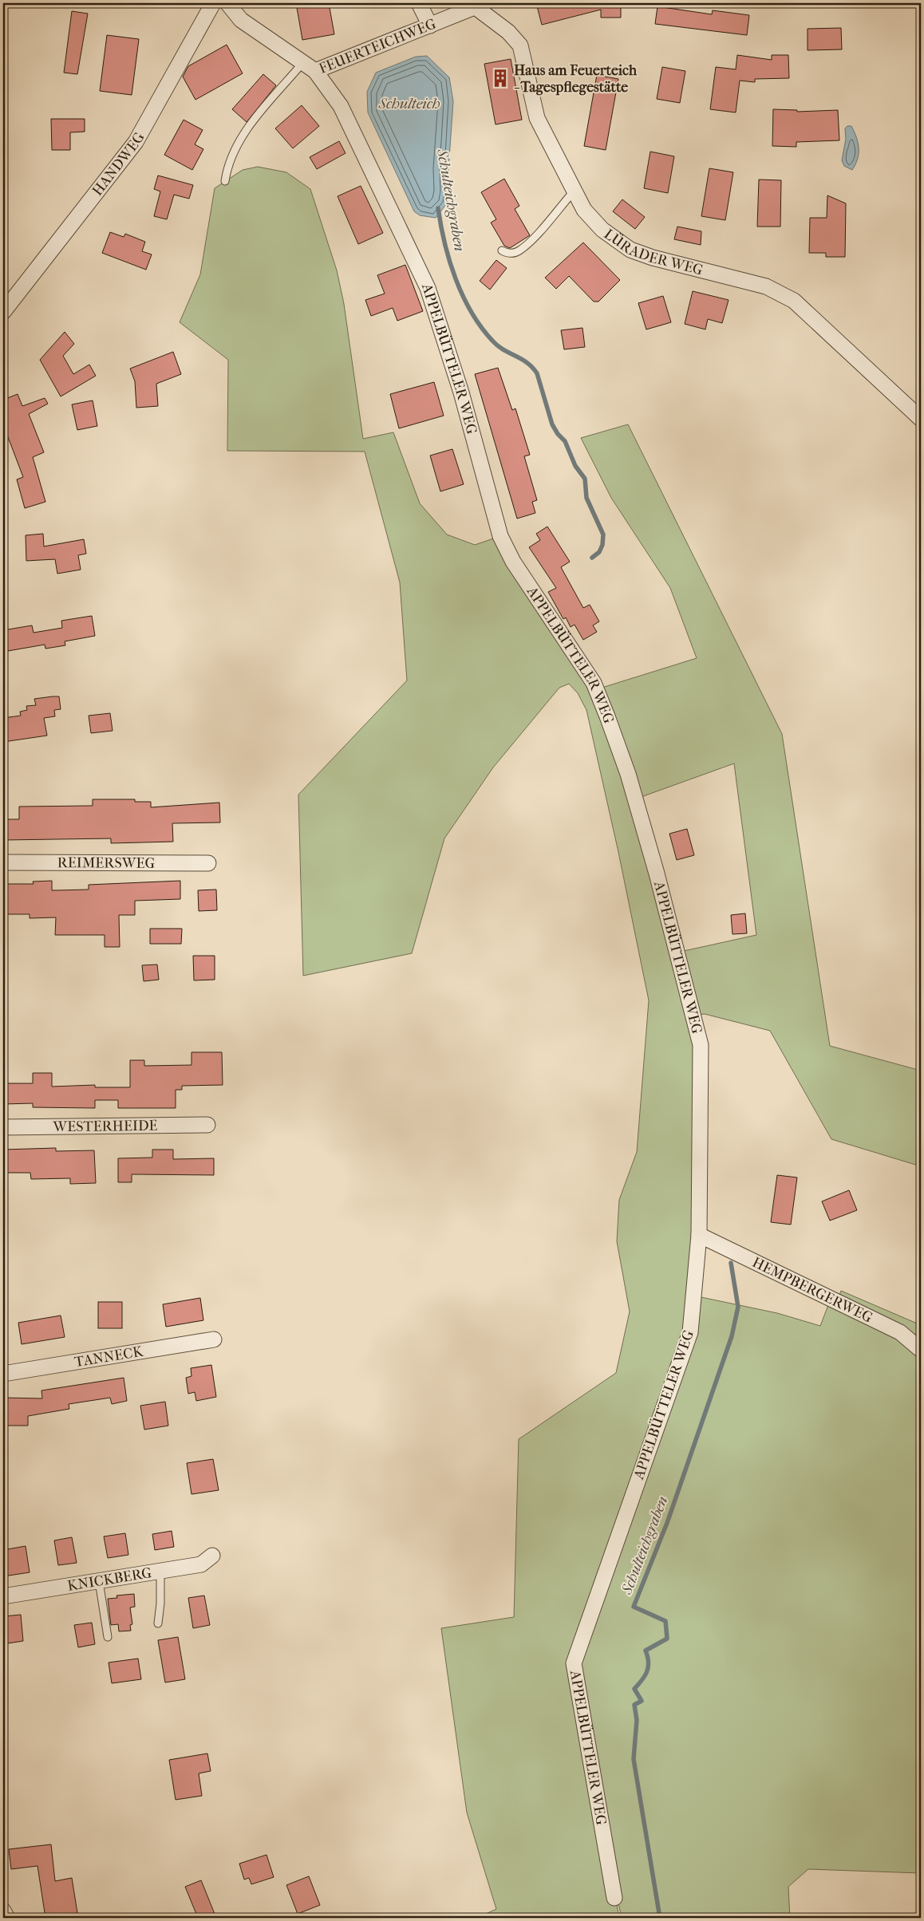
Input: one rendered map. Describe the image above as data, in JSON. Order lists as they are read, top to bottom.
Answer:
{
  "streets": {
    "street": [
      "FEUERTEICHWEG",
      "HANDWEG",
      "LÜRADER WEG",
      "APPELBÜTTELER WEG",
      "REIMERSWEG",
      "WESTERHEIDE",
      "HEMPBERGERWEG",
      "TANNECK",
      "KNICKBERG"
    ]
  },
  "crossings": [
    ["FEUERTEICHWEG", "LÜRADER WEG"],
    ["FEUERTEICHWEG", "APPELBÜTTELER WEG"],
    ["APPELBÜTTELER WEG", "HEMPBERGERWEG"]
  ],
  "water": ["Schulteich", "Schulteichgraben"],
  "places": {
    "building": ["Haus am Feuerteich - Tagespflegestätte"]
  }
}
